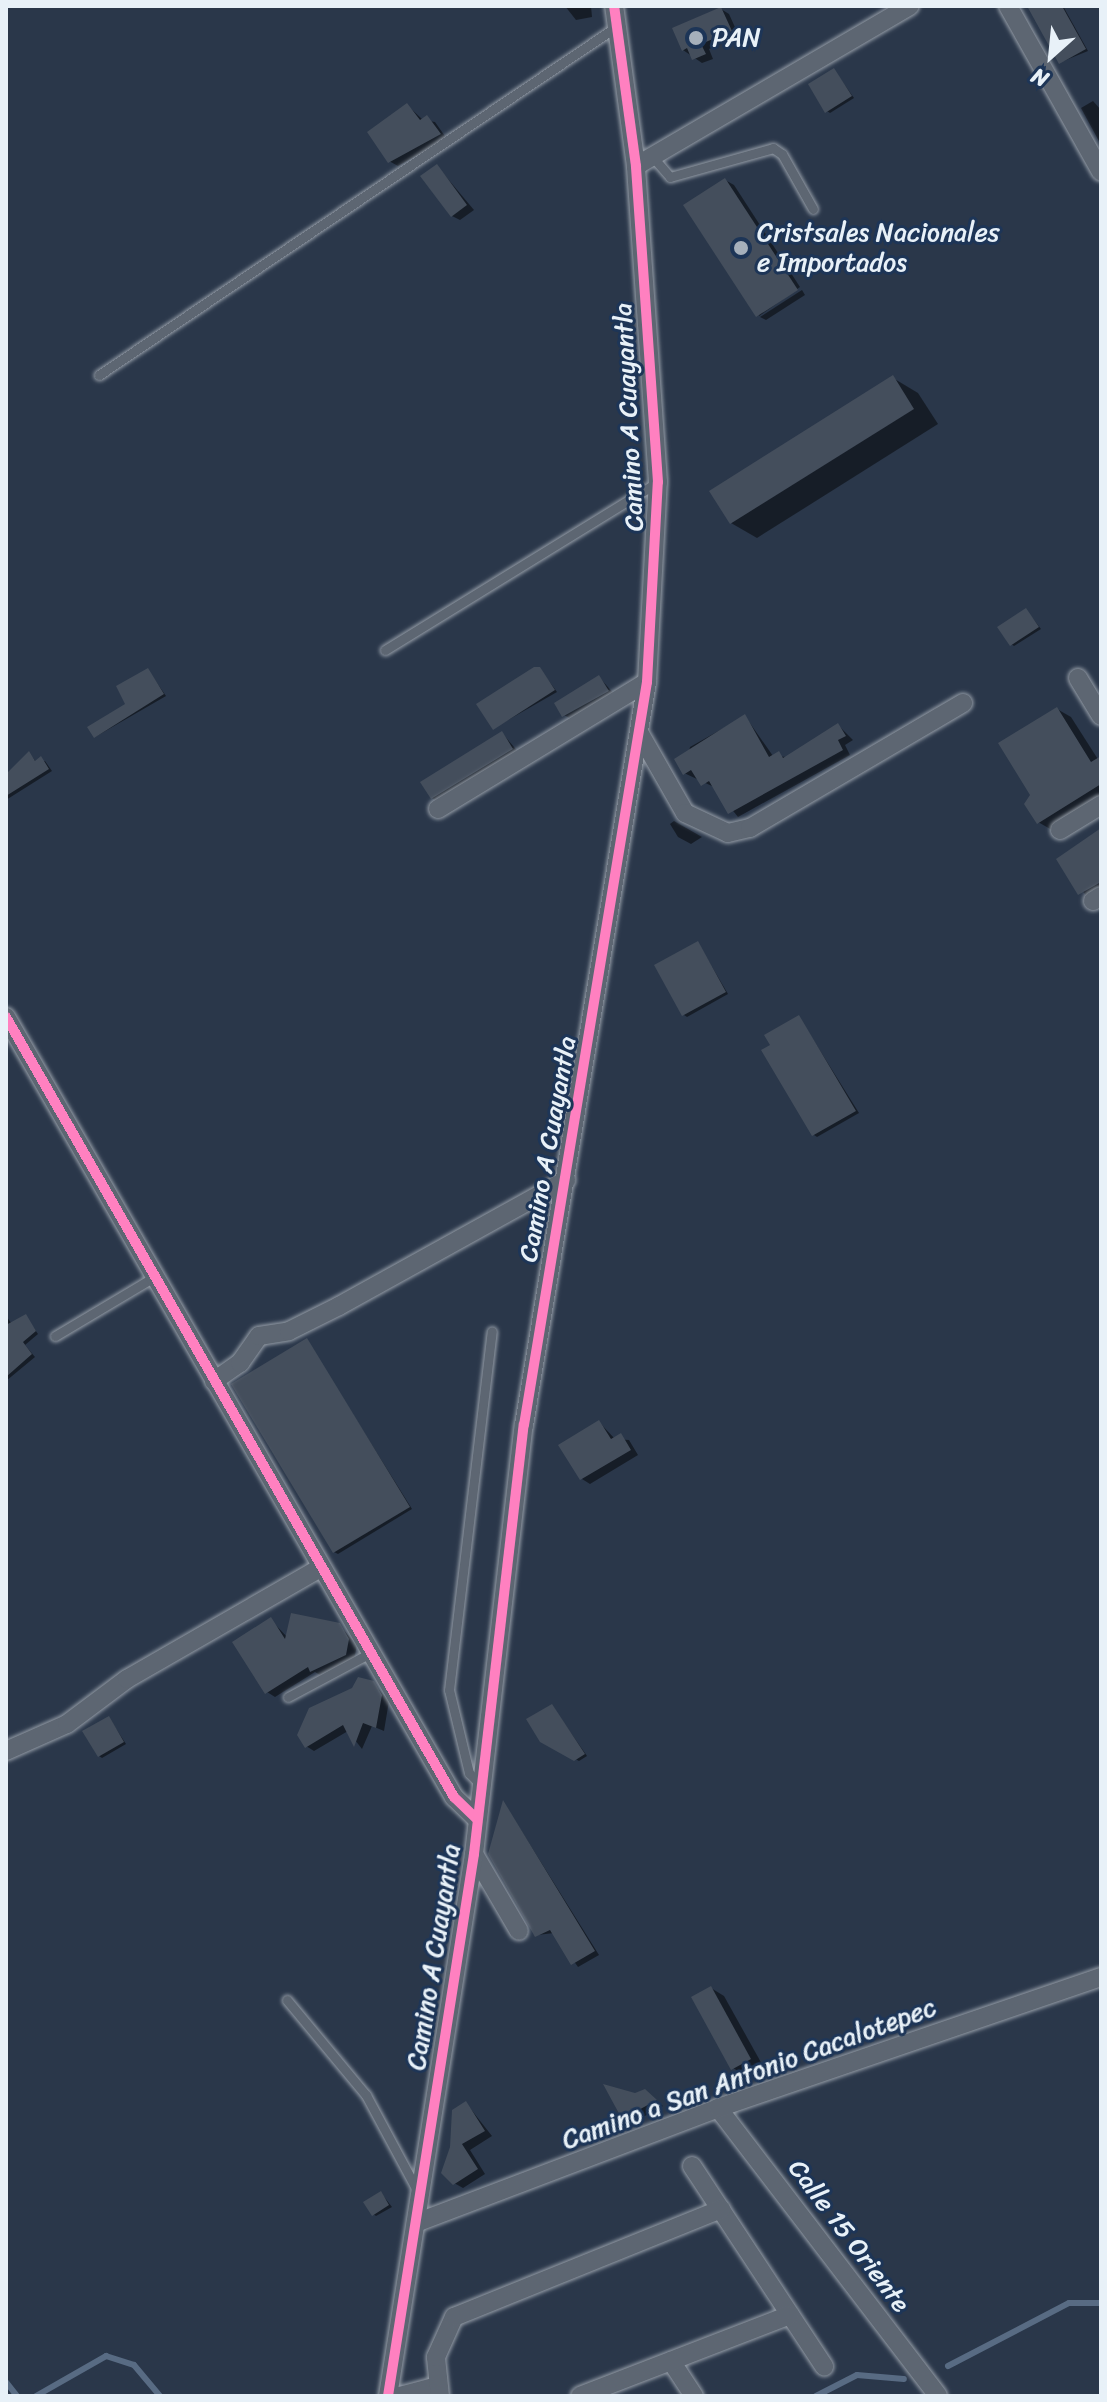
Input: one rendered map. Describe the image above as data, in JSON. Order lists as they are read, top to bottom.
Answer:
{
  "streets": {
    "street": ["Camino A Cuayantla", "Camino a San Antonio Cacalotepec", "Calle 15 Oriente"]
  },
  "crossings": [
    ["Camino A Cuayantla", "Camino a San Antonio Cacalotepec"],
    ["Camino a San Antonio Cacalotepec", "Calle 15 Oriente"]
  ],
  "places": ["PAN", "Cristsales Nacionales e Importados"],
  "north": "bottom left"
}
